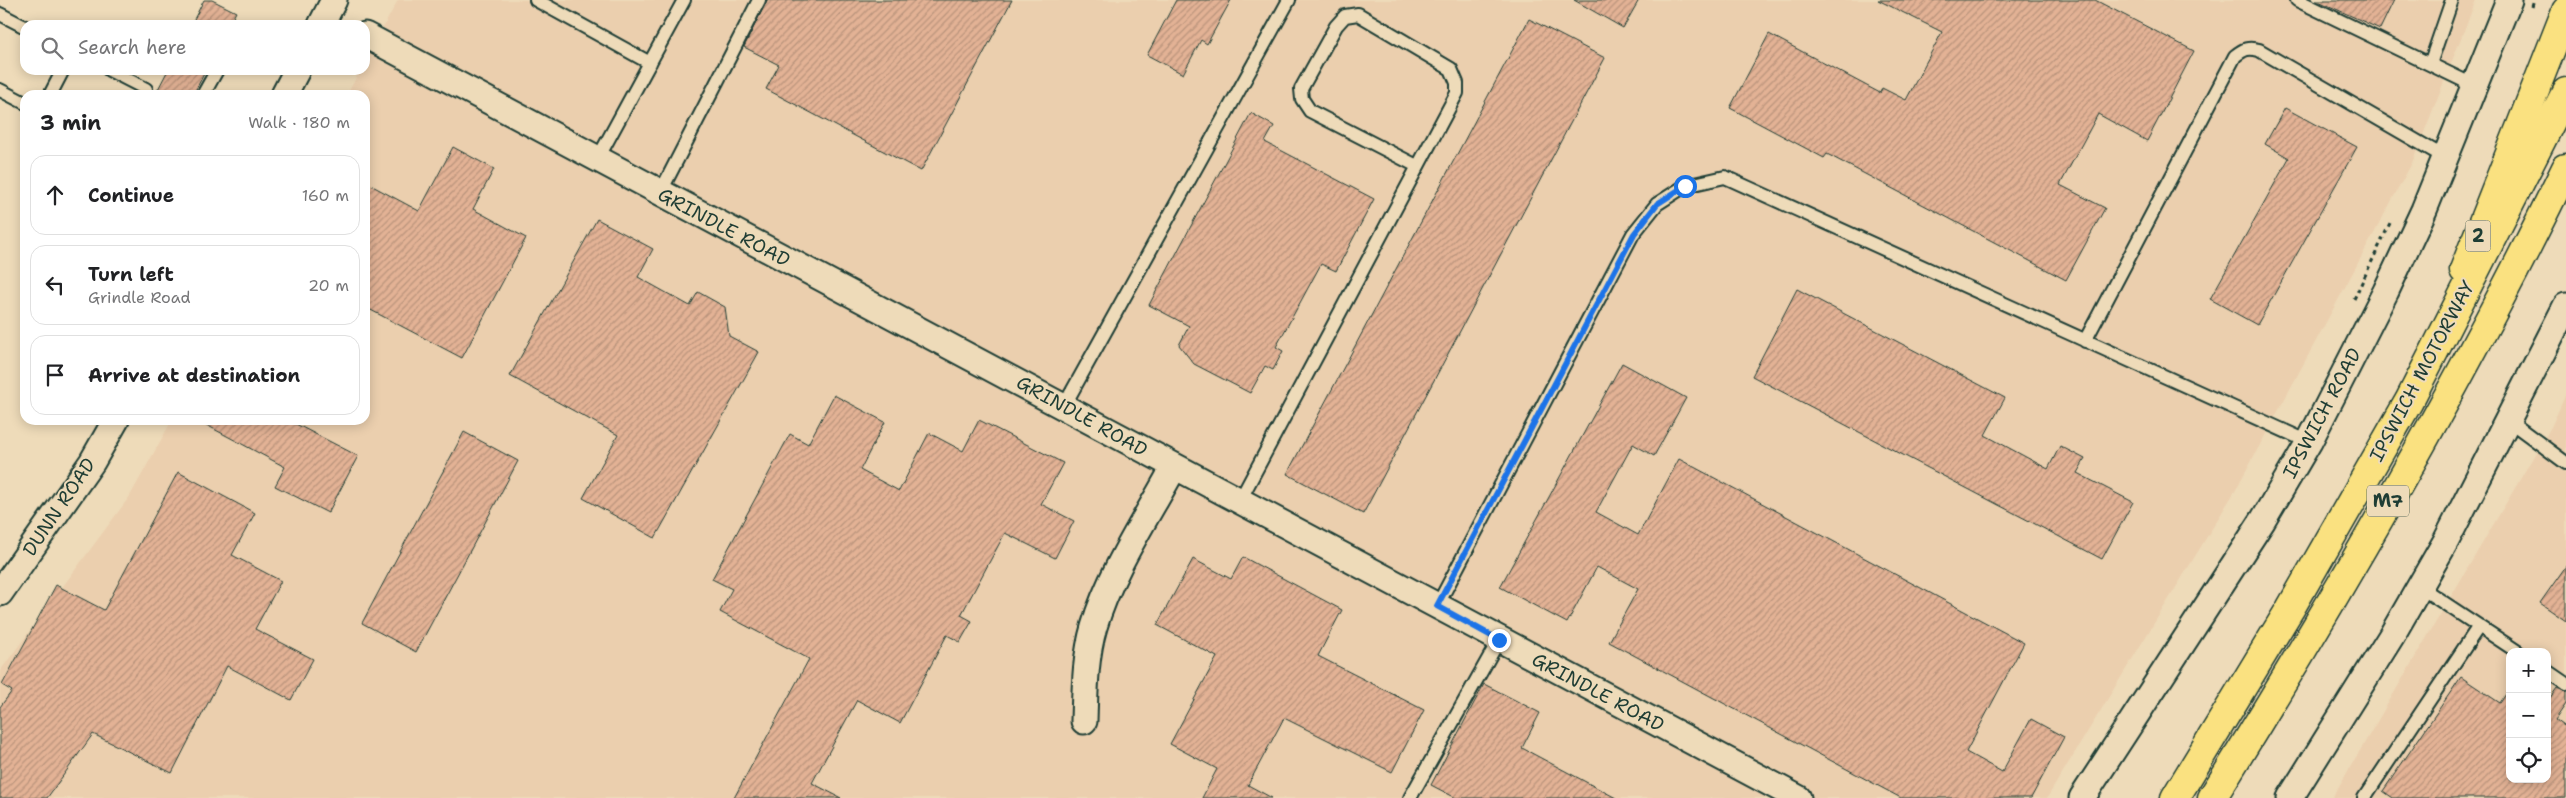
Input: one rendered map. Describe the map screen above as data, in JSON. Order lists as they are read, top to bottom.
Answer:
{
  "streets": {
    "highway": ["2", "IPSWICH MOTORWAY", "M7"],
    "street": ["GRINDLE ROAD", "IPSWICH ROAD", "DUNN ROAD"]
  },
  "crossings": [
    ["2", "IPSWICH MOTORWAY"]
  ],
  "page": {
    "search": "Search here",
    "heading": ["3 min", "Walk · 180 m"],
    "list": [
      ["Continue", "160 m"],
      ["Turn left", "Grindle Road", "20 m"],
      "Arrive at destination"
    ],
    "map_buttons": ["+", "−"]
  }
}
